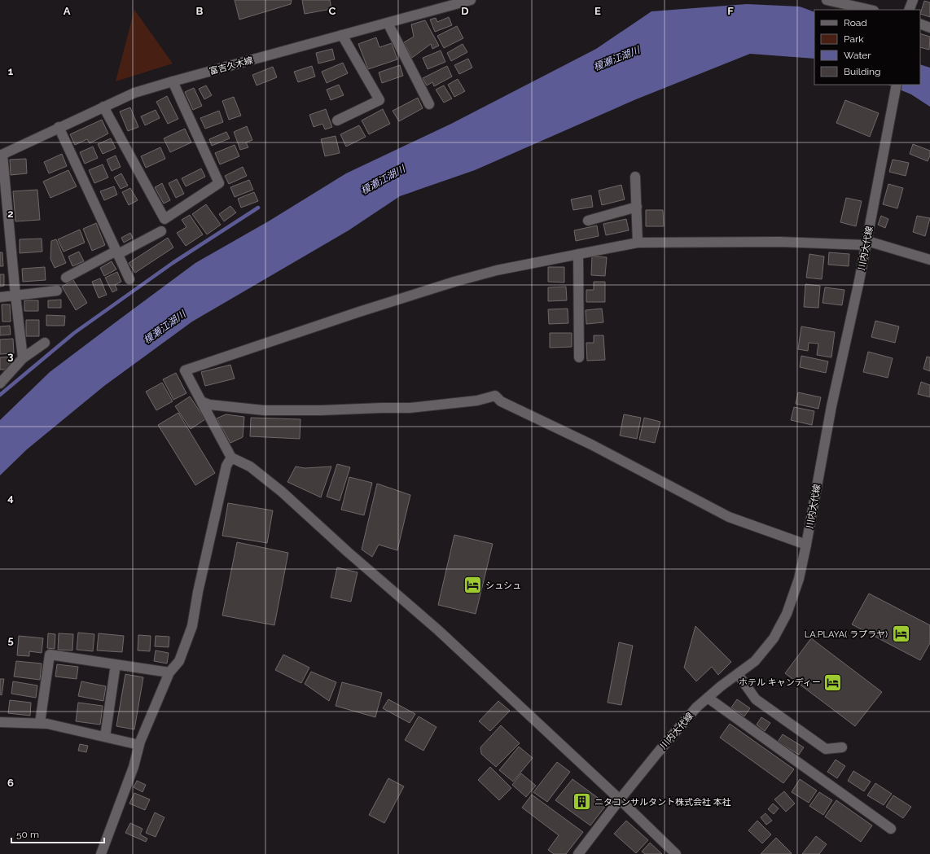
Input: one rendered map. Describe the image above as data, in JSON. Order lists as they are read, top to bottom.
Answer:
{
  "streets": {
    "street": ["富吉久木線", "川内大代線"]
  },
  "water": ["榎瀬江湖川"],
  "places": {
    "hotel": ["シュシュ", "LA.PLAYA( ラプラヤ)", "ホテル キャンディー"],
    "building": ["ニタコンサルタント株式会社 本社"]
  },
  "legend": [
    "Road",
    "Park",
    "Water",
    "Building"
  ],
  "scale_bar": "50 m",
  "grid": {
    "columns": [
      "A",
      "B",
      "C",
      "D",
      "E",
      "F"
    ],
    "rows": [
      "1",
      "2",
      "3",
      "4",
      "5",
      "6"
    ]
  }
}
